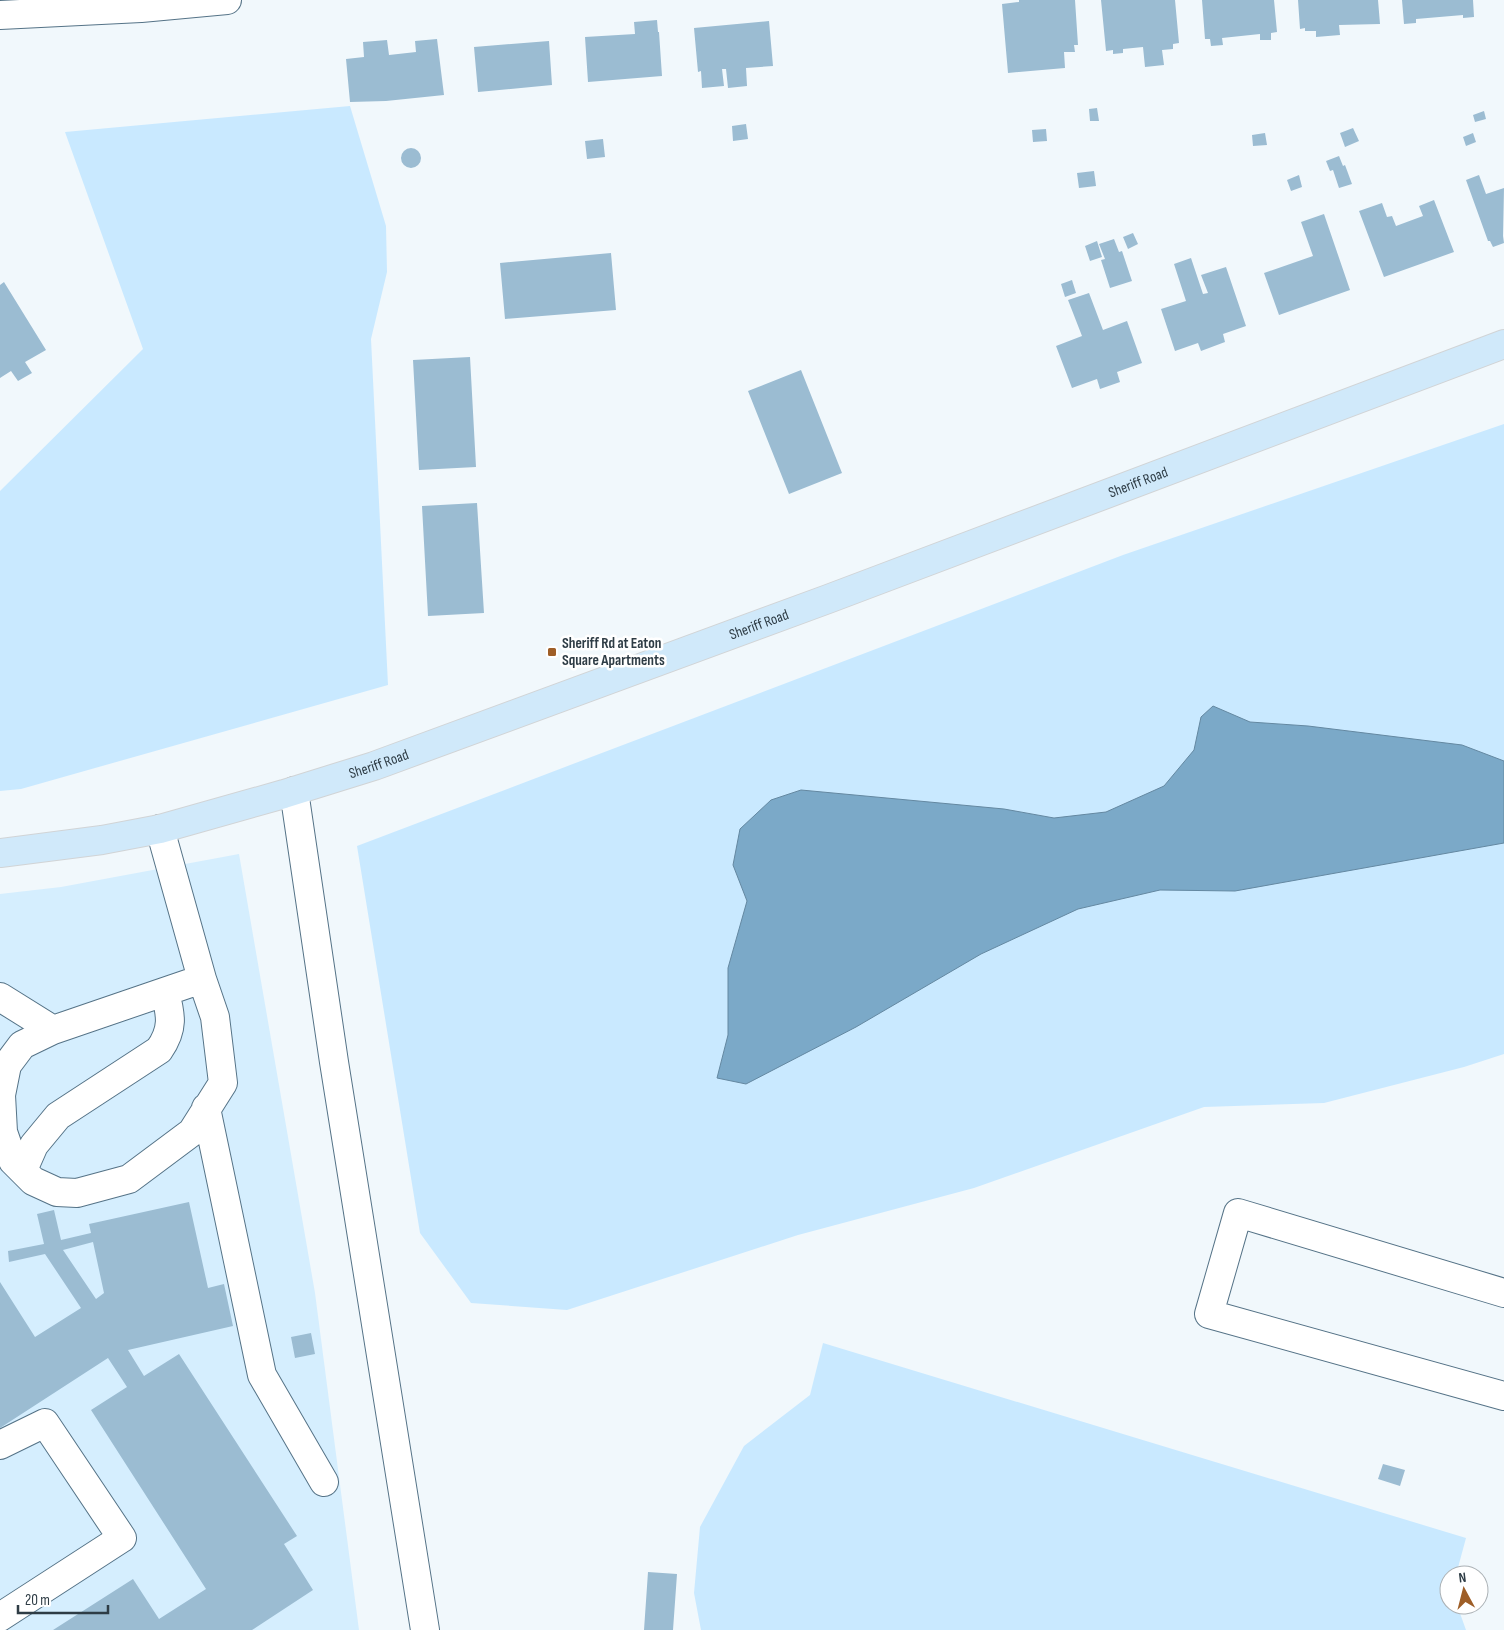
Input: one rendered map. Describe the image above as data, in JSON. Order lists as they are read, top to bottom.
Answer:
{
  "streets": {
    "main road": ["Sheriff Road"]
  },
  "places": {
    "transit": ["Sheriff Rd at Eaton Square Apartments"]
  },
  "scale_bar": "20 m",
  "north": "top"
}
